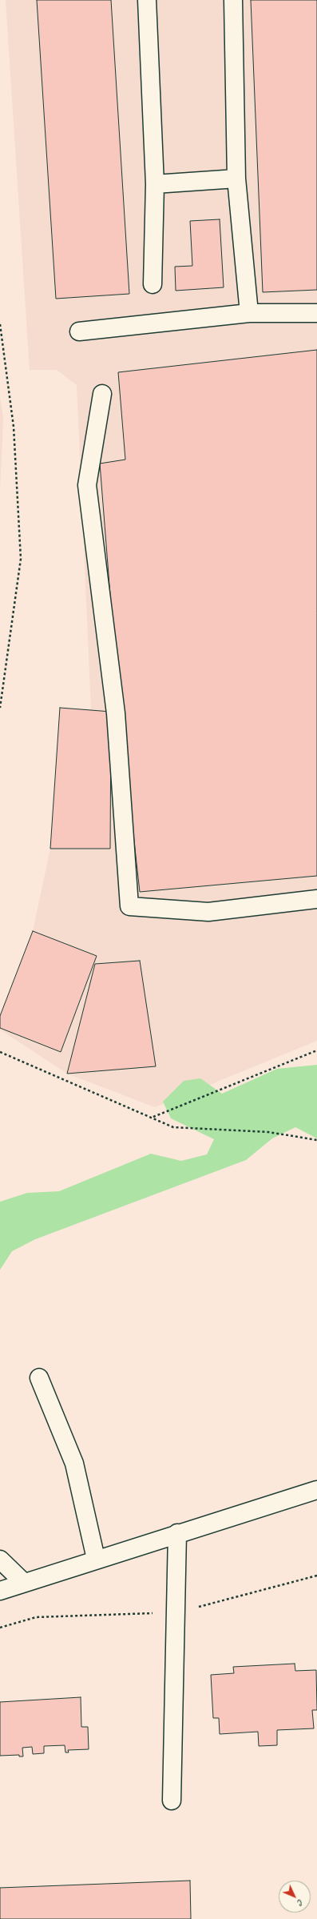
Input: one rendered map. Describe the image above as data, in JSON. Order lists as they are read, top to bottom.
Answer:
{
  "north": "bottom right"
}
